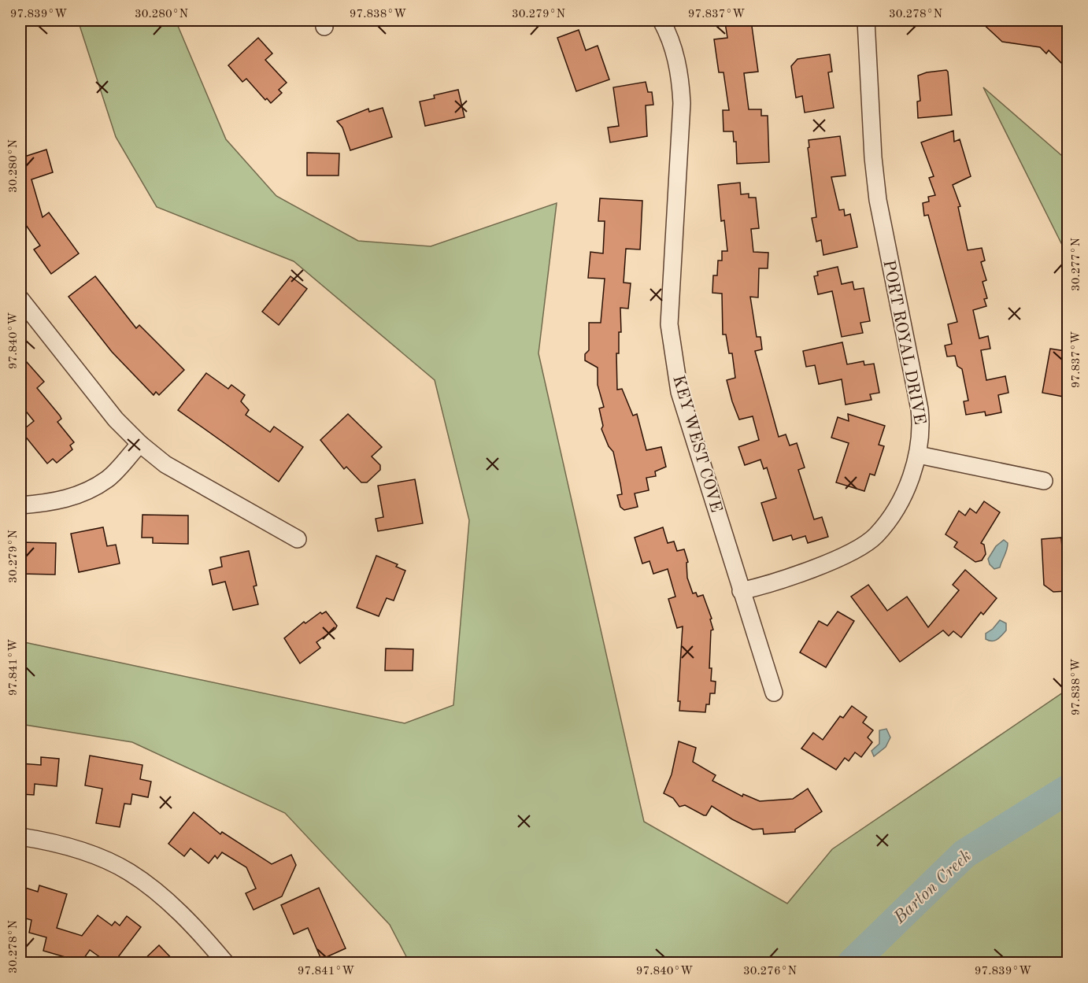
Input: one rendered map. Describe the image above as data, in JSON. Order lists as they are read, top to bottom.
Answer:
{
  "streets": {
    "street": ["PORT ROYAL DRIVE", "KEY WEST COVE"]
  },
  "crossings": [
    ["PORT ROYAL DRIVE", "KEY WEST COVE"]
  ],
  "water": ["Barton Creek"],
  "coordinates": [
    "97.839°W",
    "30.280°N",
    "97.838°W",
    "30.279°N",
    "97.837°W",
    "30.278°N",
    "30.277°N",
    "97.840°W",
    "97.841°W",
    "30.276°N"
  ]
}
